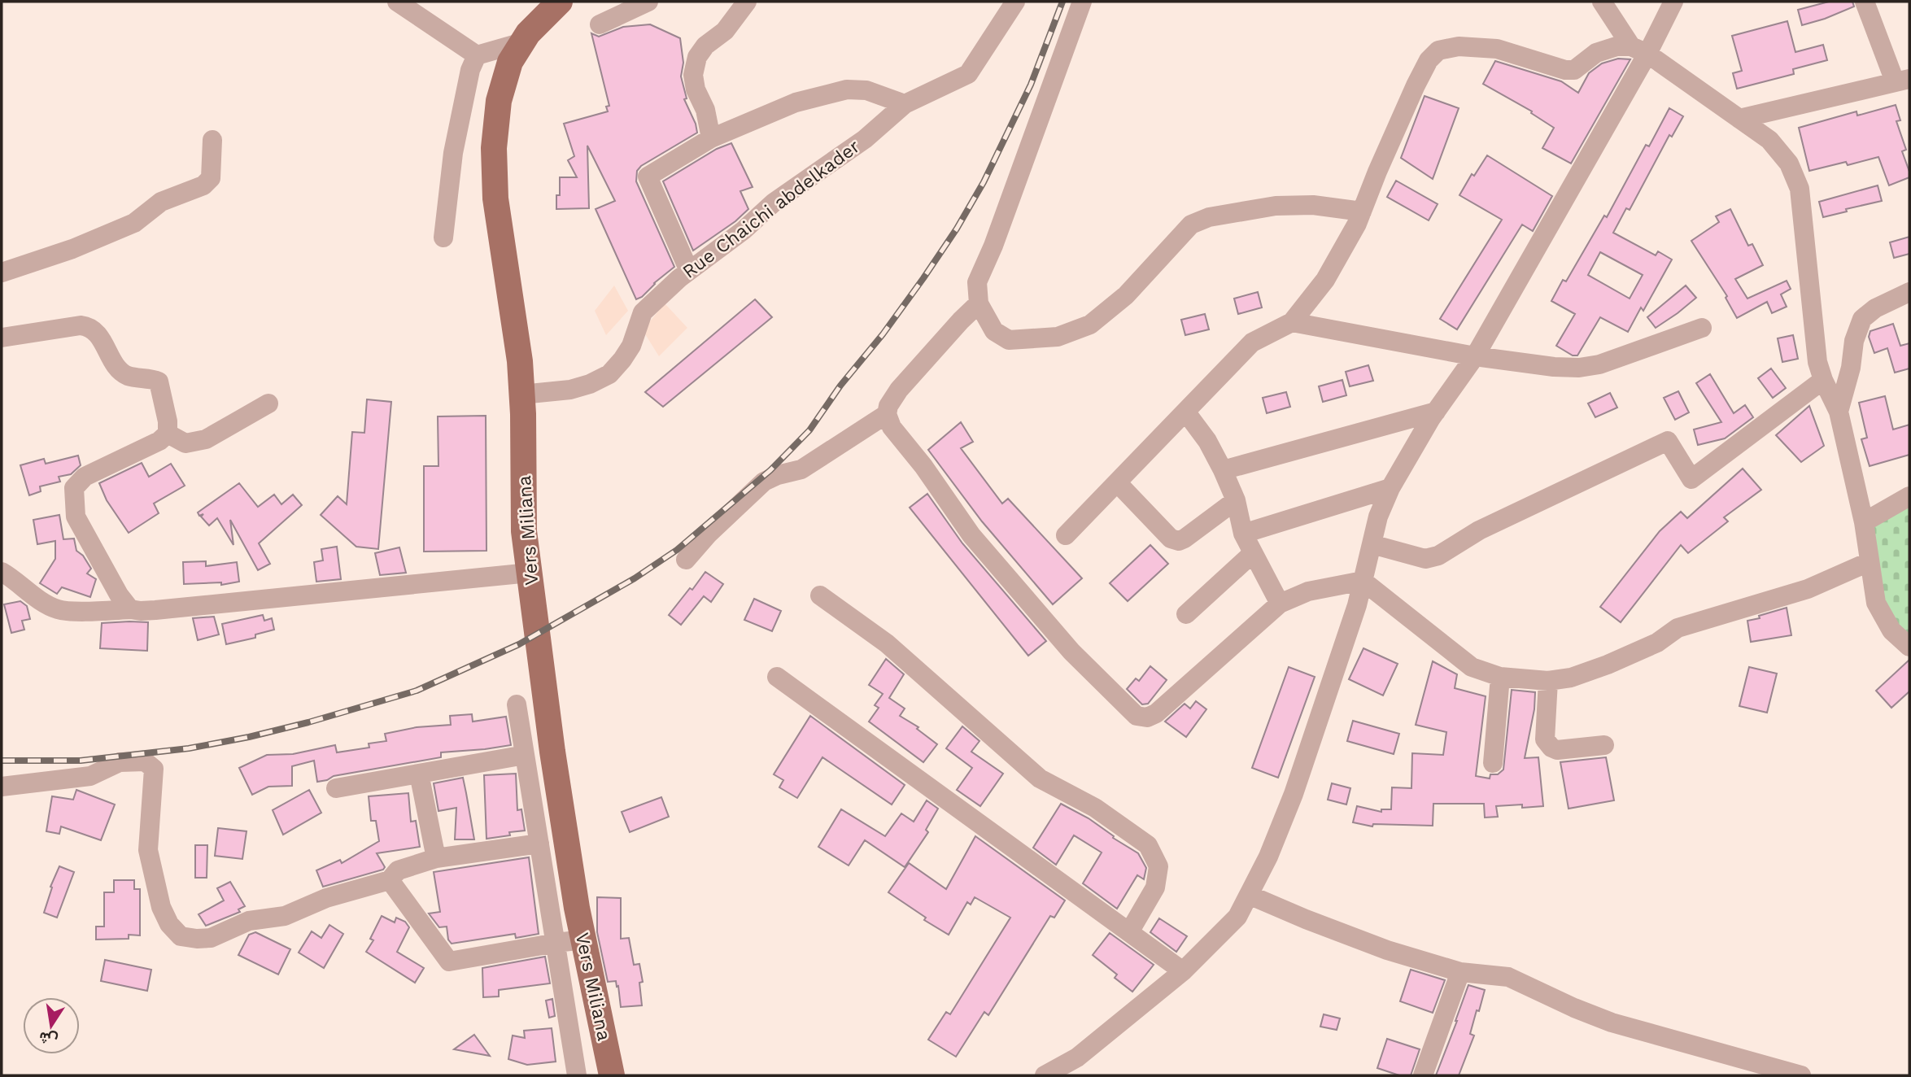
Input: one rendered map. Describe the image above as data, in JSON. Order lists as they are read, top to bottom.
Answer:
{
  "streets": {
    "main road": ["Vers Miliana"],
    "street": ["Rue Chaichi abdelkader"]
  },
  "crossings": [
    ["Rue Chaichi abdelkader", "Vers Miliana"]
  ],
  "north": "bottom"
}
